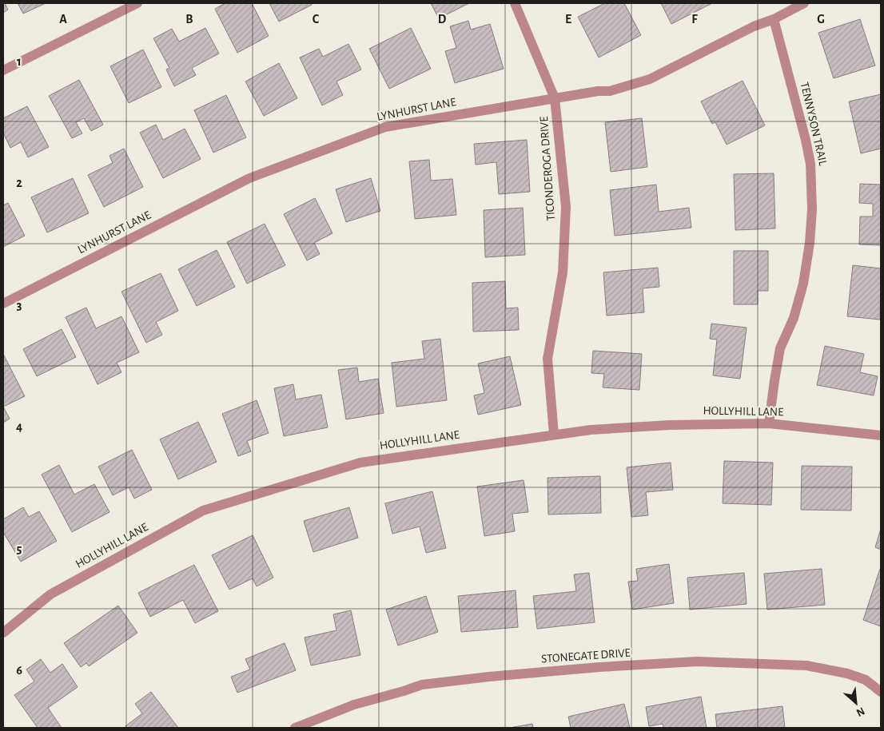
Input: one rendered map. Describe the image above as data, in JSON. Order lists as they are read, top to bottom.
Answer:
{
  "streets": {
    "street": [
      "LYNHURST LANE",
      "TENNYSON TRAIL",
      "TICONDEROGA DRIVE",
      "HOLLYHILL LANE",
      "STONEGATE DRIVE"
    ]
  },
  "crossings": [
    ["LYNHURST LANE", "TENNYSON TRAIL"],
    ["LYNHURST LANE", "TICONDEROGA DRIVE"],
    ["TENNYSON TRAIL", "HOLLYHILL LANE"],
    ["TICONDEROGA DRIVE", "HOLLYHILL LANE"]
  ],
  "north": "bottom right",
  "grid": {
    "columns": [
      "A",
      "B",
      "C",
      "D",
      "E",
      "F",
      "G"
    ],
    "rows": [
      "1",
      "2",
      "3",
      "4",
      "5",
      "6"
    ]
  }
}
